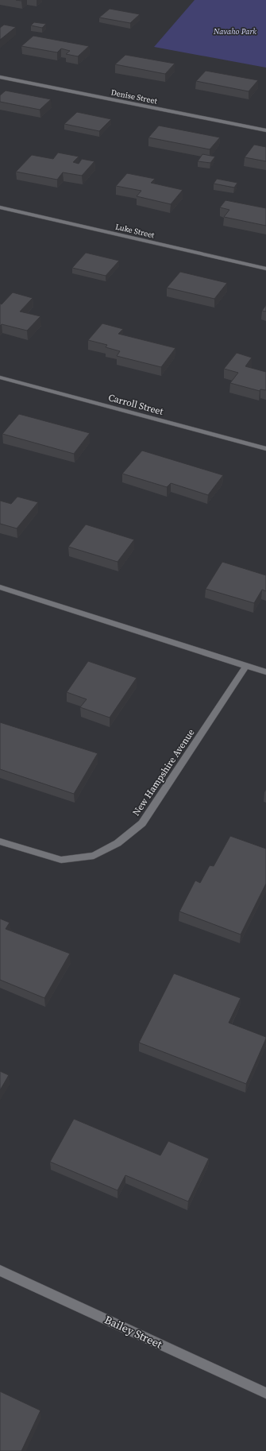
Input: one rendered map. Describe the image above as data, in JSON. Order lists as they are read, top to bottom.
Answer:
{
  "streets": {
    "street": [
      "Denise Street",
      "Luke Street",
      "Carroll Street",
      "New Hampshire Avenue",
      "Bailey Street"
    ]
  },
  "parks": ["Navaho Park"]
}
